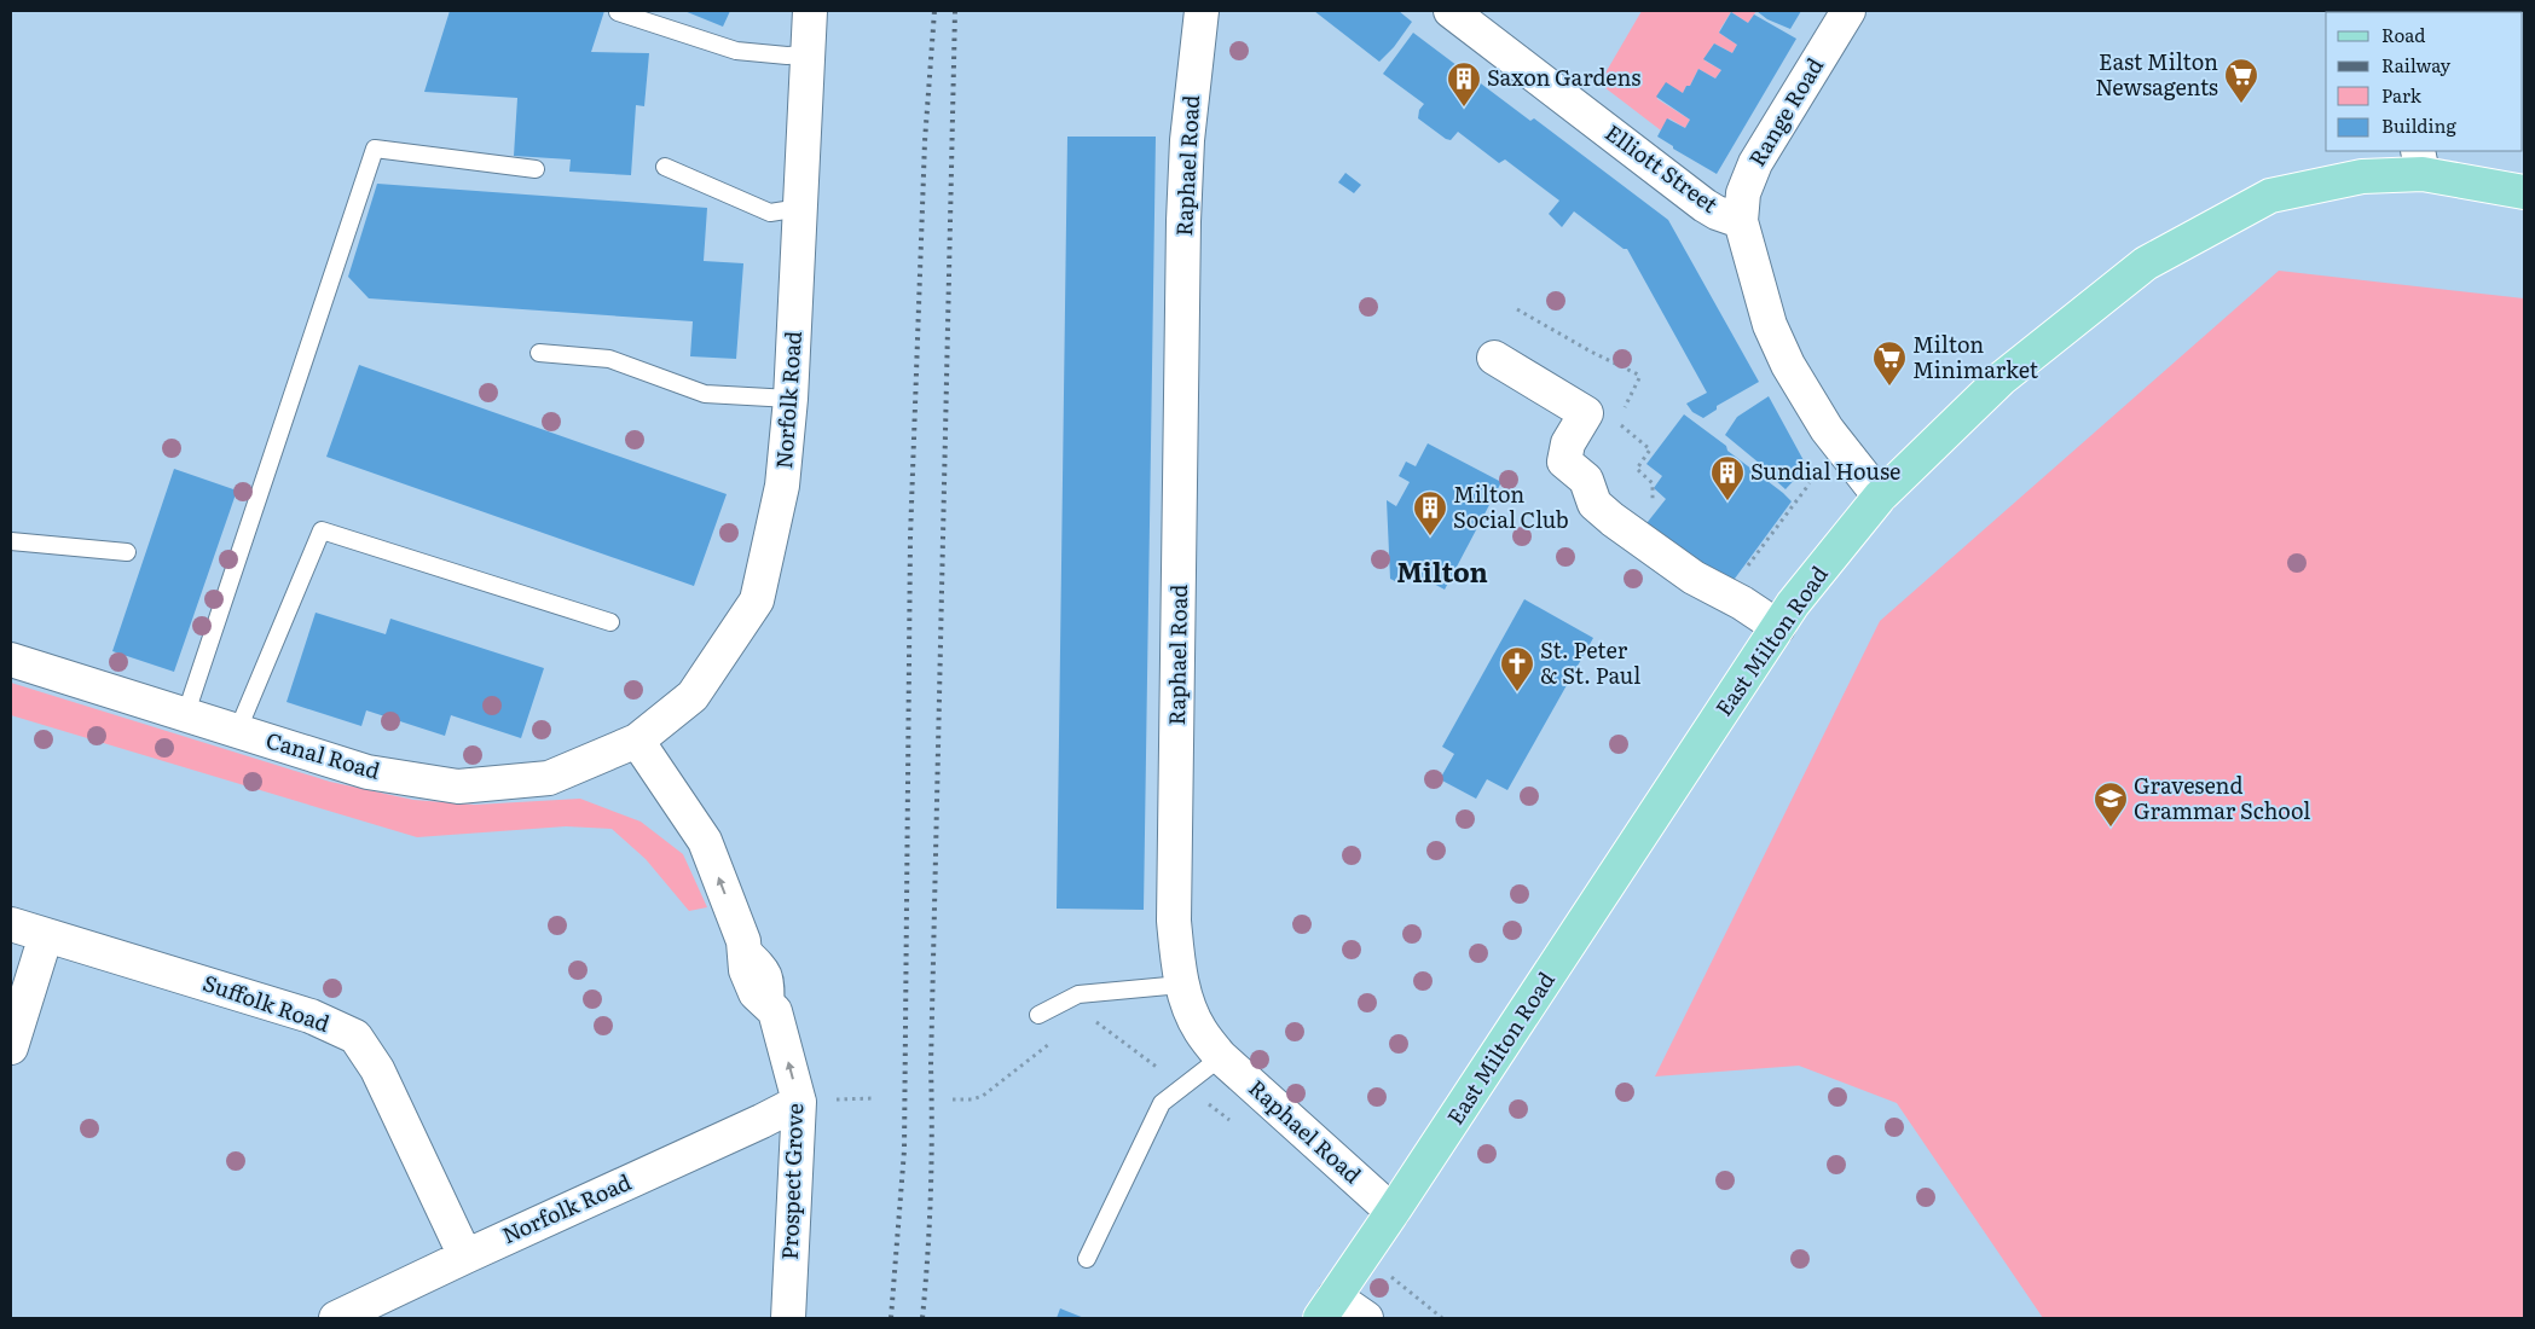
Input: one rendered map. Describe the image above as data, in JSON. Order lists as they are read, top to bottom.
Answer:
{
  "streets": {
    "main road": ["East Milton Road"],
    "street": [
      "Range Road",
      "Raphael Road",
      "Elliott Street",
      "Norfolk Road",
      "Canal Road",
      "Suffolk Road",
      "Prospect Grove"
    ]
  },
  "crossings": [
    ["Range Road", "Elliott Street"],
    ["Raphael Road", "East Milton Road"],
    ["Elliott Street", "East Milton Road"],
    ["Norfolk Road", "Canal Road"],
    ["Norfolk Road", "Suffolk Road"],
    ["Norfolk Road", "Prospect Grove"],
    ["Canal Road", "Prospect Grove"]
  ],
  "one_way": ["Prospect Grove"],
  "districts": ["Milton"],
  "places": {
    "supermarket": ["East Milton Newsagents", "Milton Minimarket"],
    "building": ["Saxon Gardens", "Sundial House", "Milton Social Club"],
    "church": ["St. Peter & St. Paul"],
    "school or university": ["Gravesend Grammar School"]
  },
  "legend": [
    "Road",
    "Railway",
    "Park",
    "Building"
  ]
}
